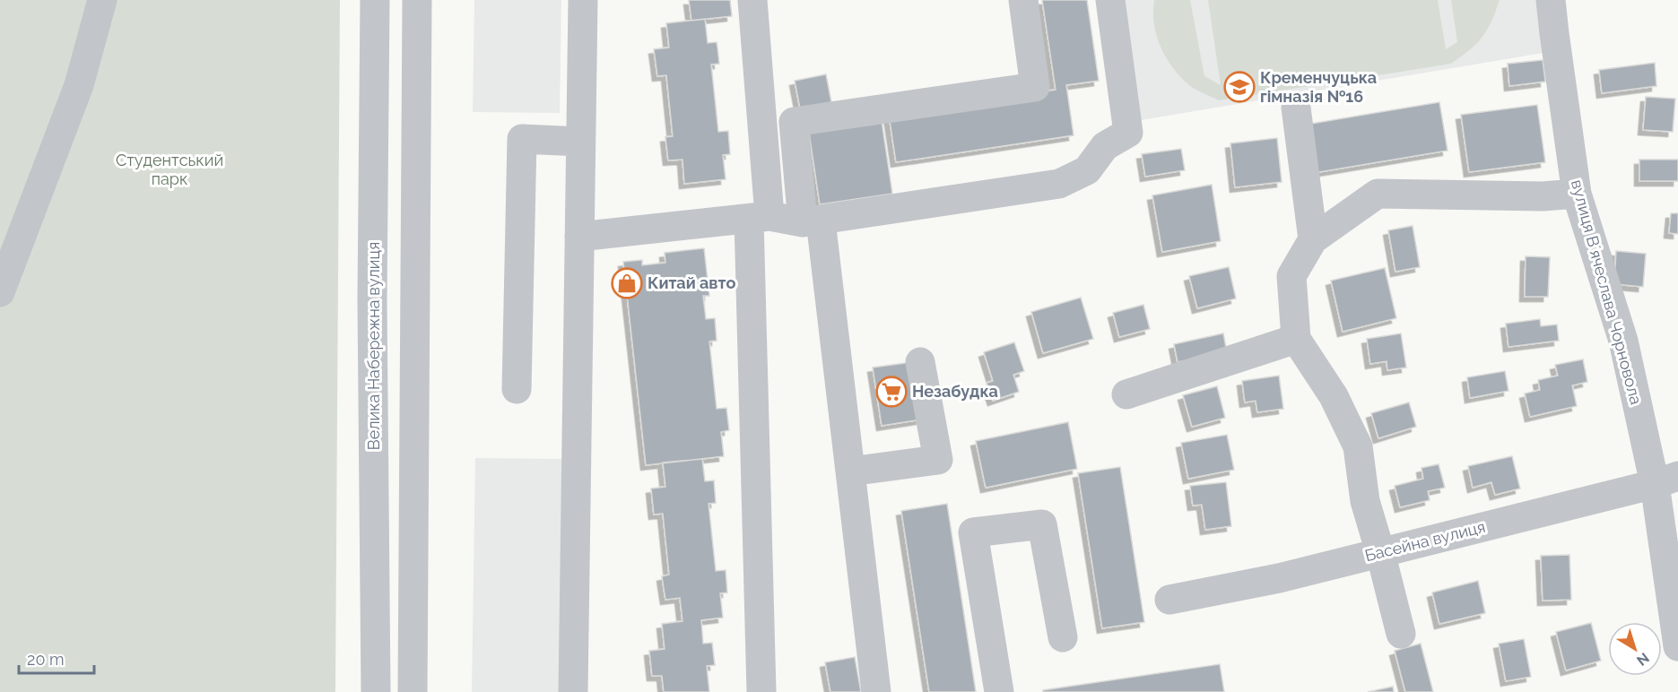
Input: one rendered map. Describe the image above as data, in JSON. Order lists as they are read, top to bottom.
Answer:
{
  "streets": {
    "street": ["вулиця Вʼячеслава Чорновола", "Велика Набережна вулиця", "Басейна вулиця"]
  },
  "crossings": [
    ["вулиця Вʼячеслава Чорновола", "Басейна вулиця"]
  ],
  "parks": ["Студентський парк"],
  "places": {
    "school or university": ["Кременчуцька гімназія №16"],
    "shop": ["Китай авто"],
    "supermarket": ["Незабудка"]
  },
  "scale_bar": "20 m",
  "north": "bottom right"
}
